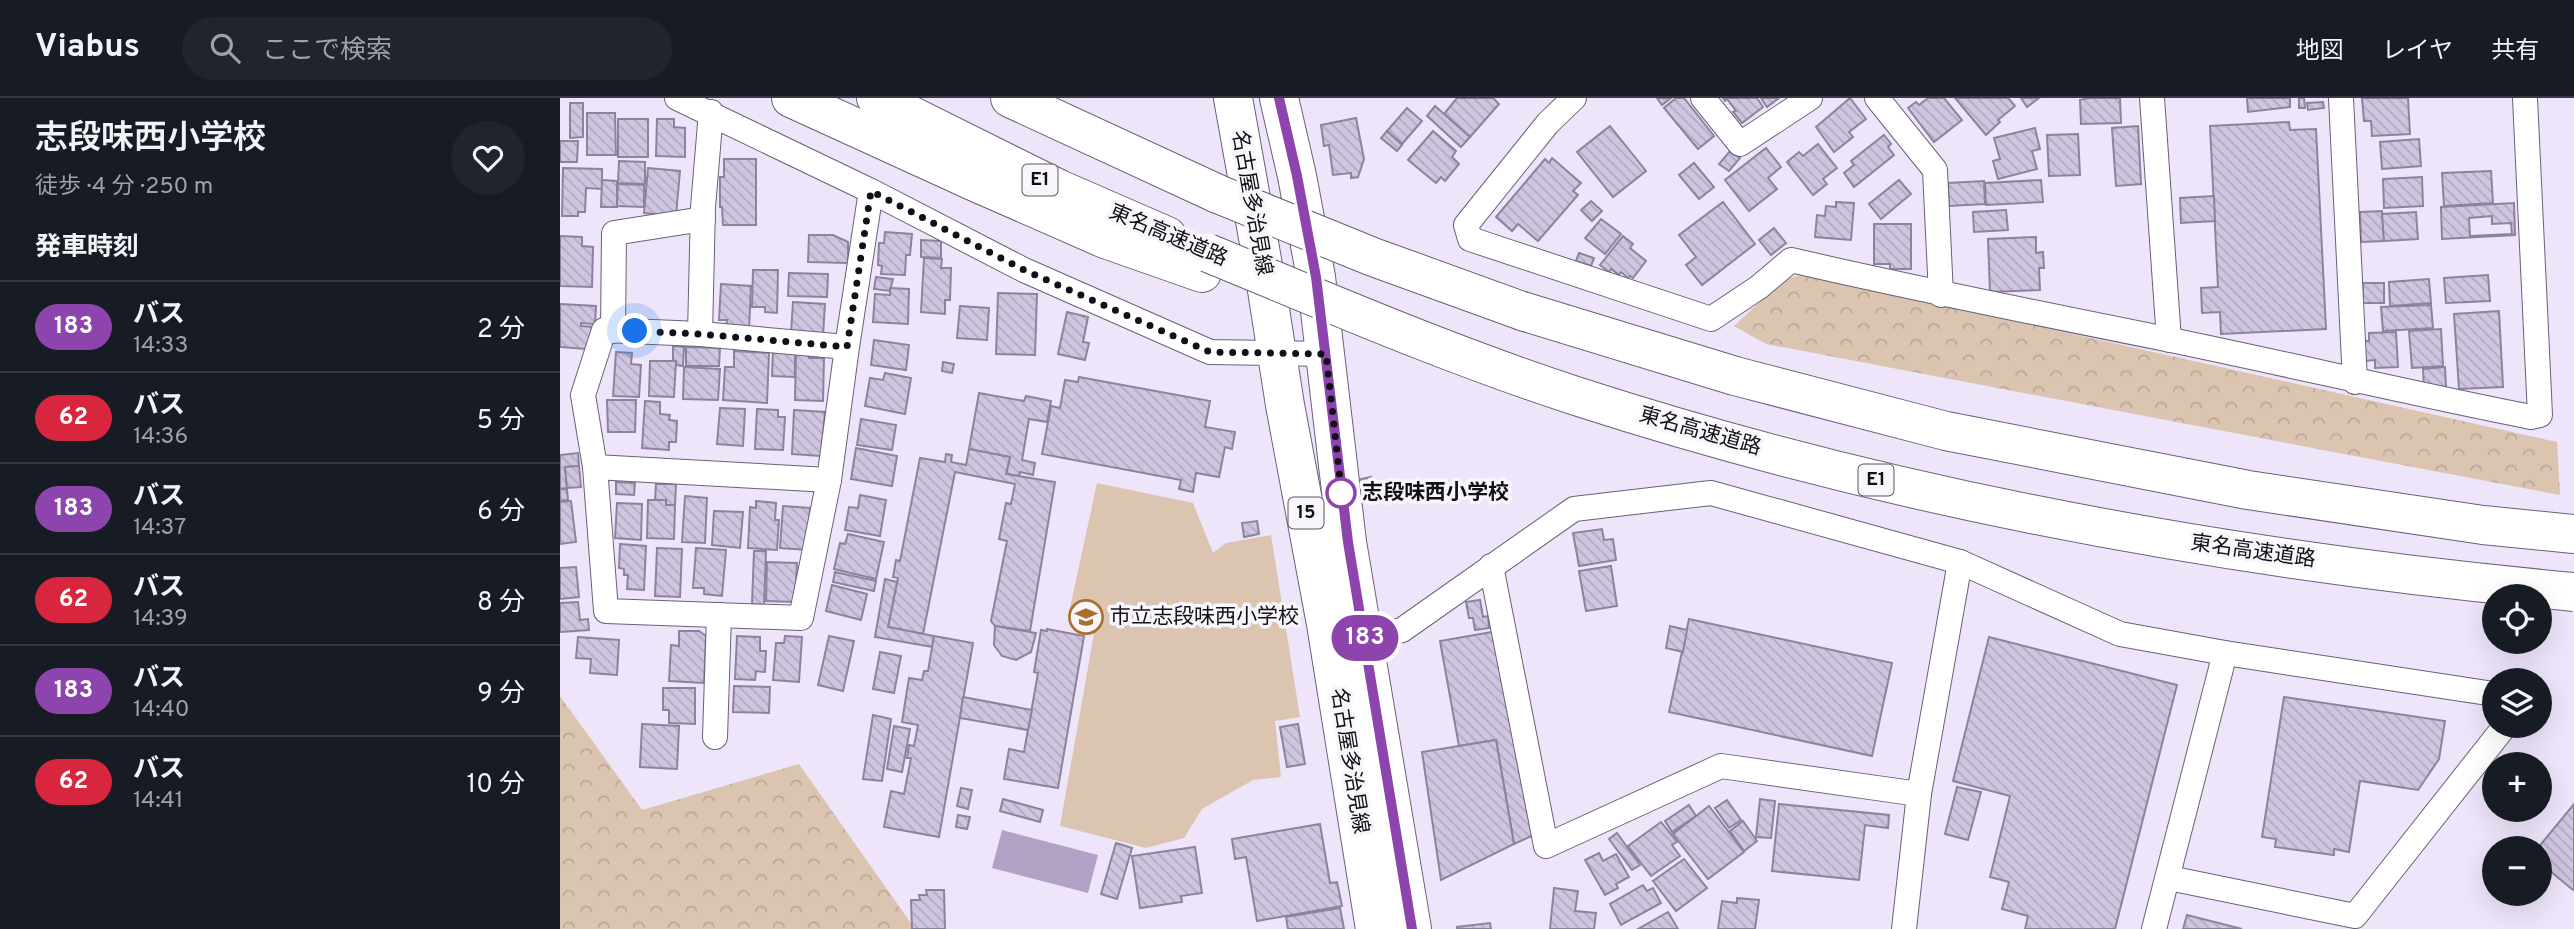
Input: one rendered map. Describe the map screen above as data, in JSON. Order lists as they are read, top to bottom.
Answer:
{
  "streets": {
    "main road": [
      "E1",
      "名古屋多治見線",
      "東名高速道路",
      "15"
    ]
  },
  "places": {
    "other": ["志段味西小学校"],
    "school or university": ["市立志段味西小学校"]
  },
  "lines": ["bus line 183"],
  "page": {
    "header": "Viabus",
    "search": "ここで検索",
    "nav": ["地図", "レイヤ", "共有"],
    "heading": [
      ["志段味西小学校", "徒歩 · 4 分 · 250 m"],
      "発車時刻"
    ],
    "on_map": "183",
    "list": [
      {
        "mark": "183",
        "name": "バス",
        "note": "14:33",
        "value": "2 分"
      },
      {
        "mark": "62",
        "name": "バス",
        "note": "14:36",
        "value": "5 分"
      },
      {
        "mark": "183",
        "name": "バス",
        "note": "14:37",
        "value": "6 分"
      },
      {
        "mark": "62",
        "name": "バス",
        "note": "14:39",
        "value": "8 分"
      },
      {
        "mark": "183",
        "name": "バス",
        "note": "14:40",
        "value": "9 分"
      },
      {
        "mark": "62",
        "name": "バス",
        "note": "14:41",
        "value": "10 分"
      }
    ],
    "map_buttons": ["+", "−"]
  }
}
